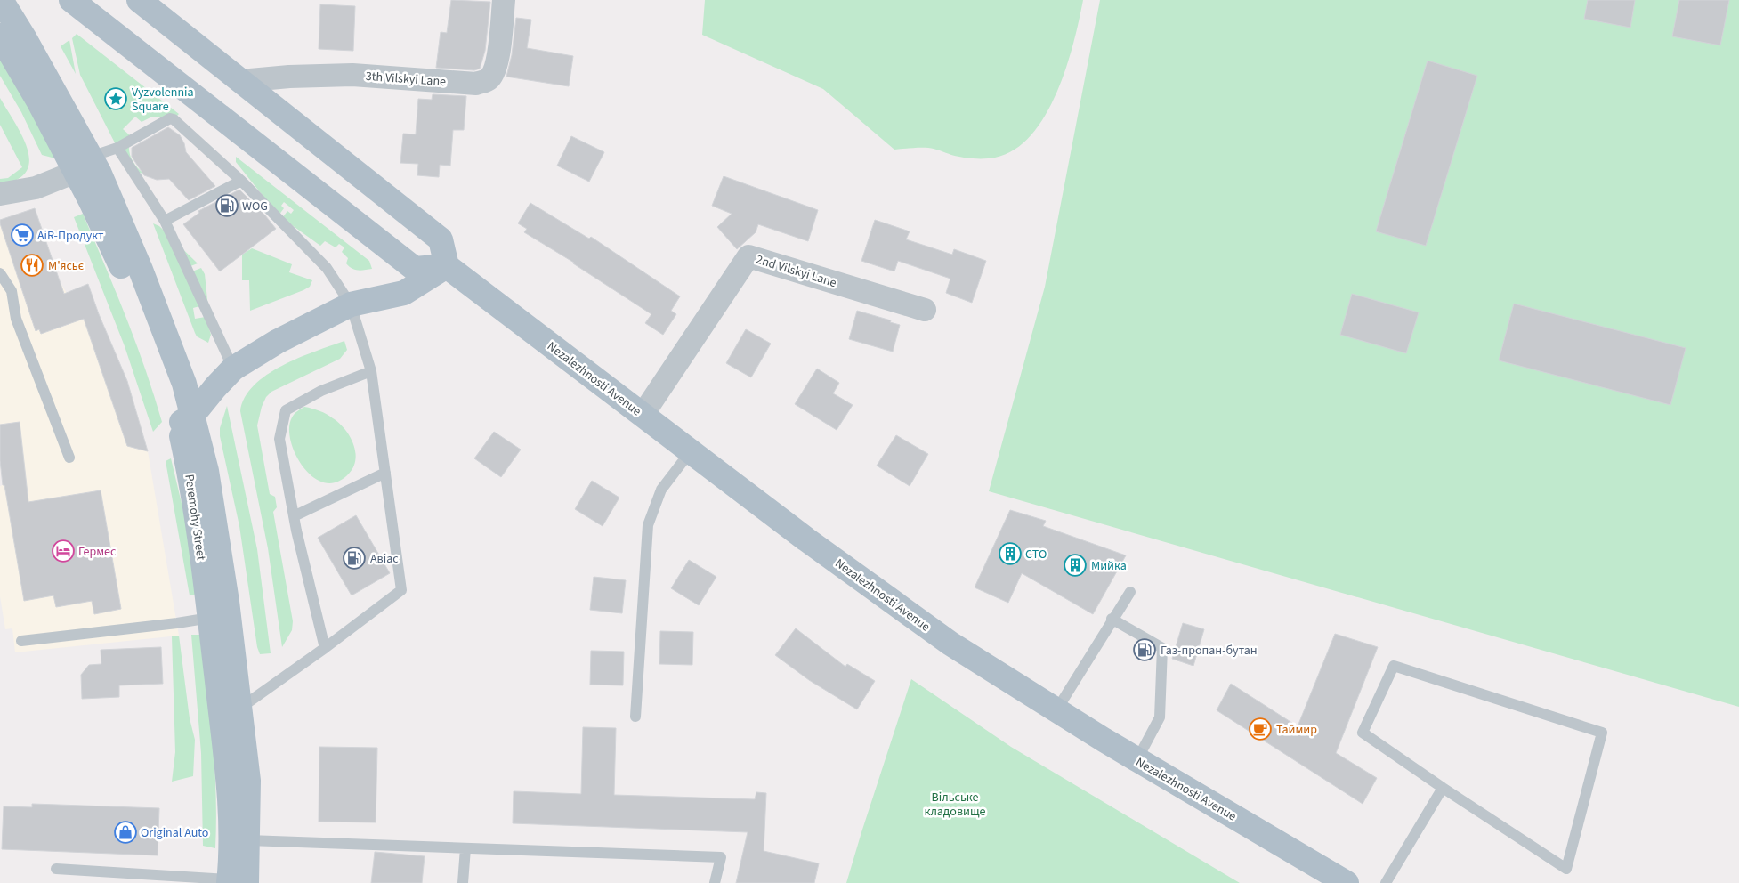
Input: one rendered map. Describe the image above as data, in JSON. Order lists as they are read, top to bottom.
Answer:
{
  "streets": {
    "main road": ["Nezalezhnosti Avenue", "Peremohy Street"],
    "street": ["3th Vilskyi Lane", "2nd Vilskyi Lane"]
  },
  "crossings": [
    ["2nd Vilskyi Lane", "Nezalezhnosti Avenue"]
  ],
  "parks": ["Вільське кладовище"],
  "places": {
    "place": ["Vyzvolennia Square"],
    "fuel station": ["WOG", "Авіас", "Газ-пропан-бутан"],
    "supermarket": ["AiR-Продукт"],
    "restaurant": ["М'ясьє"],
    "hotel": ["Гермес"],
    "building": ["СТО", "Мийка"],
    "cafe": ["Таймир"],
    "shop": ["Original Auto"]
  }
}
